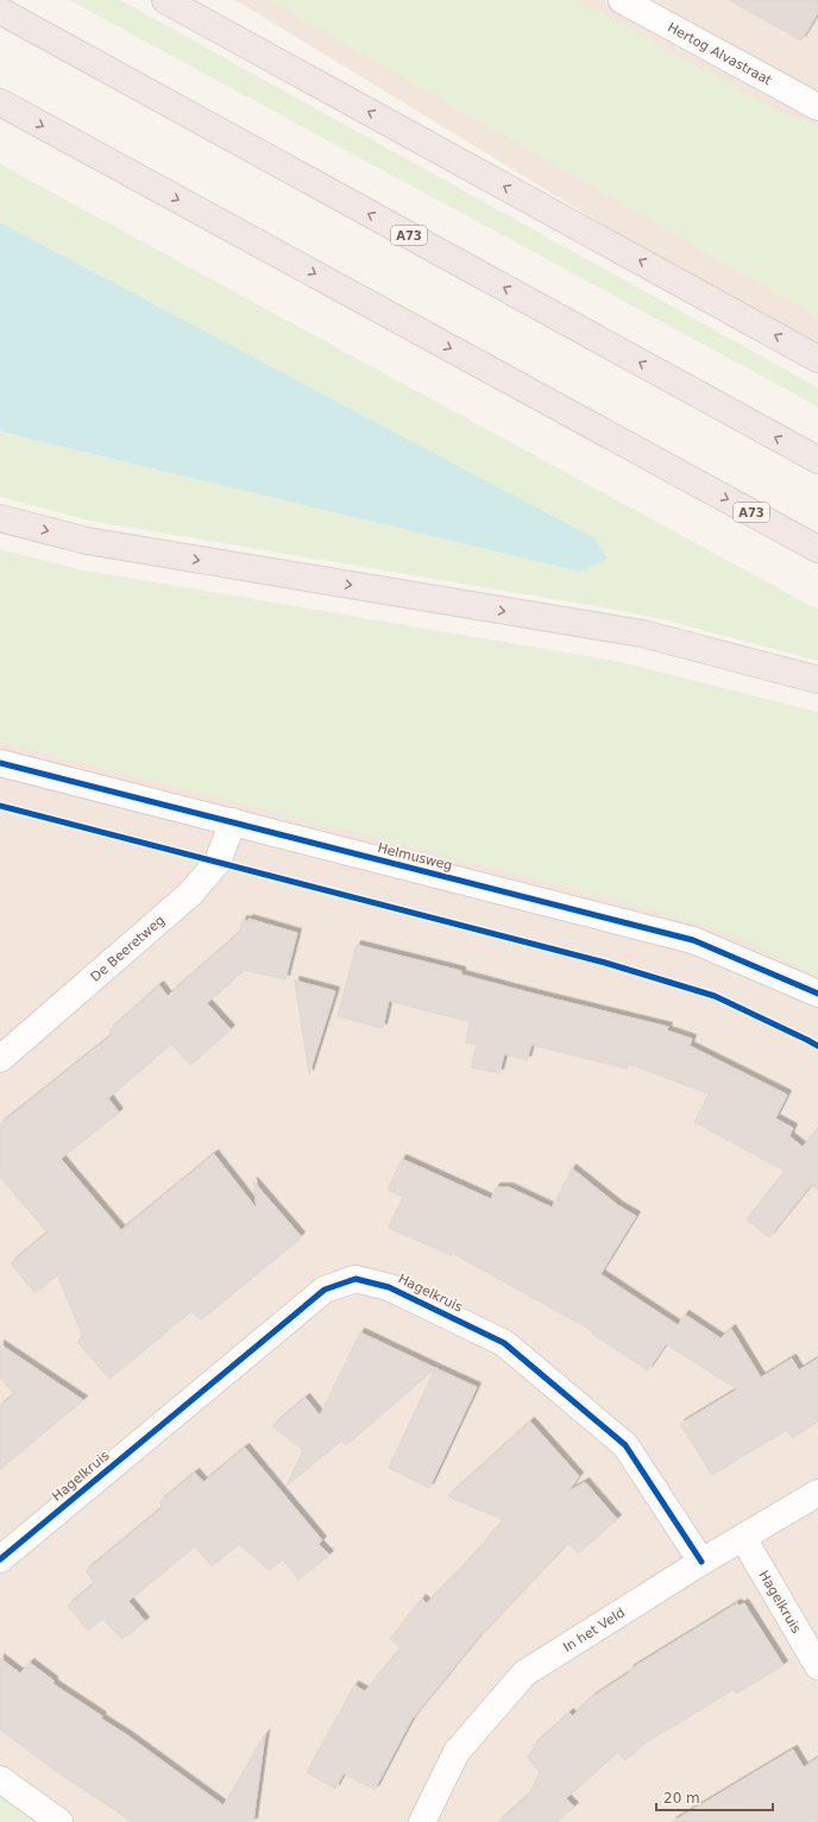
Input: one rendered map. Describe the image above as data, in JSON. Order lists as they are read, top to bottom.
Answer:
{
  "streets": {
    "highway": ["A73"],
    "street": [
      "Hertog Alvastraat",
      "Helmusweg",
      "De Beeretweg",
      "Hagelkruis",
      "In het Veld"
    ]
  },
  "crossings": [
    ["Helmusweg", "De Beeretweg"],
    ["Hagelkruis", "In het Veld"]
  ],
  "scale_bar": "20 m"
}
